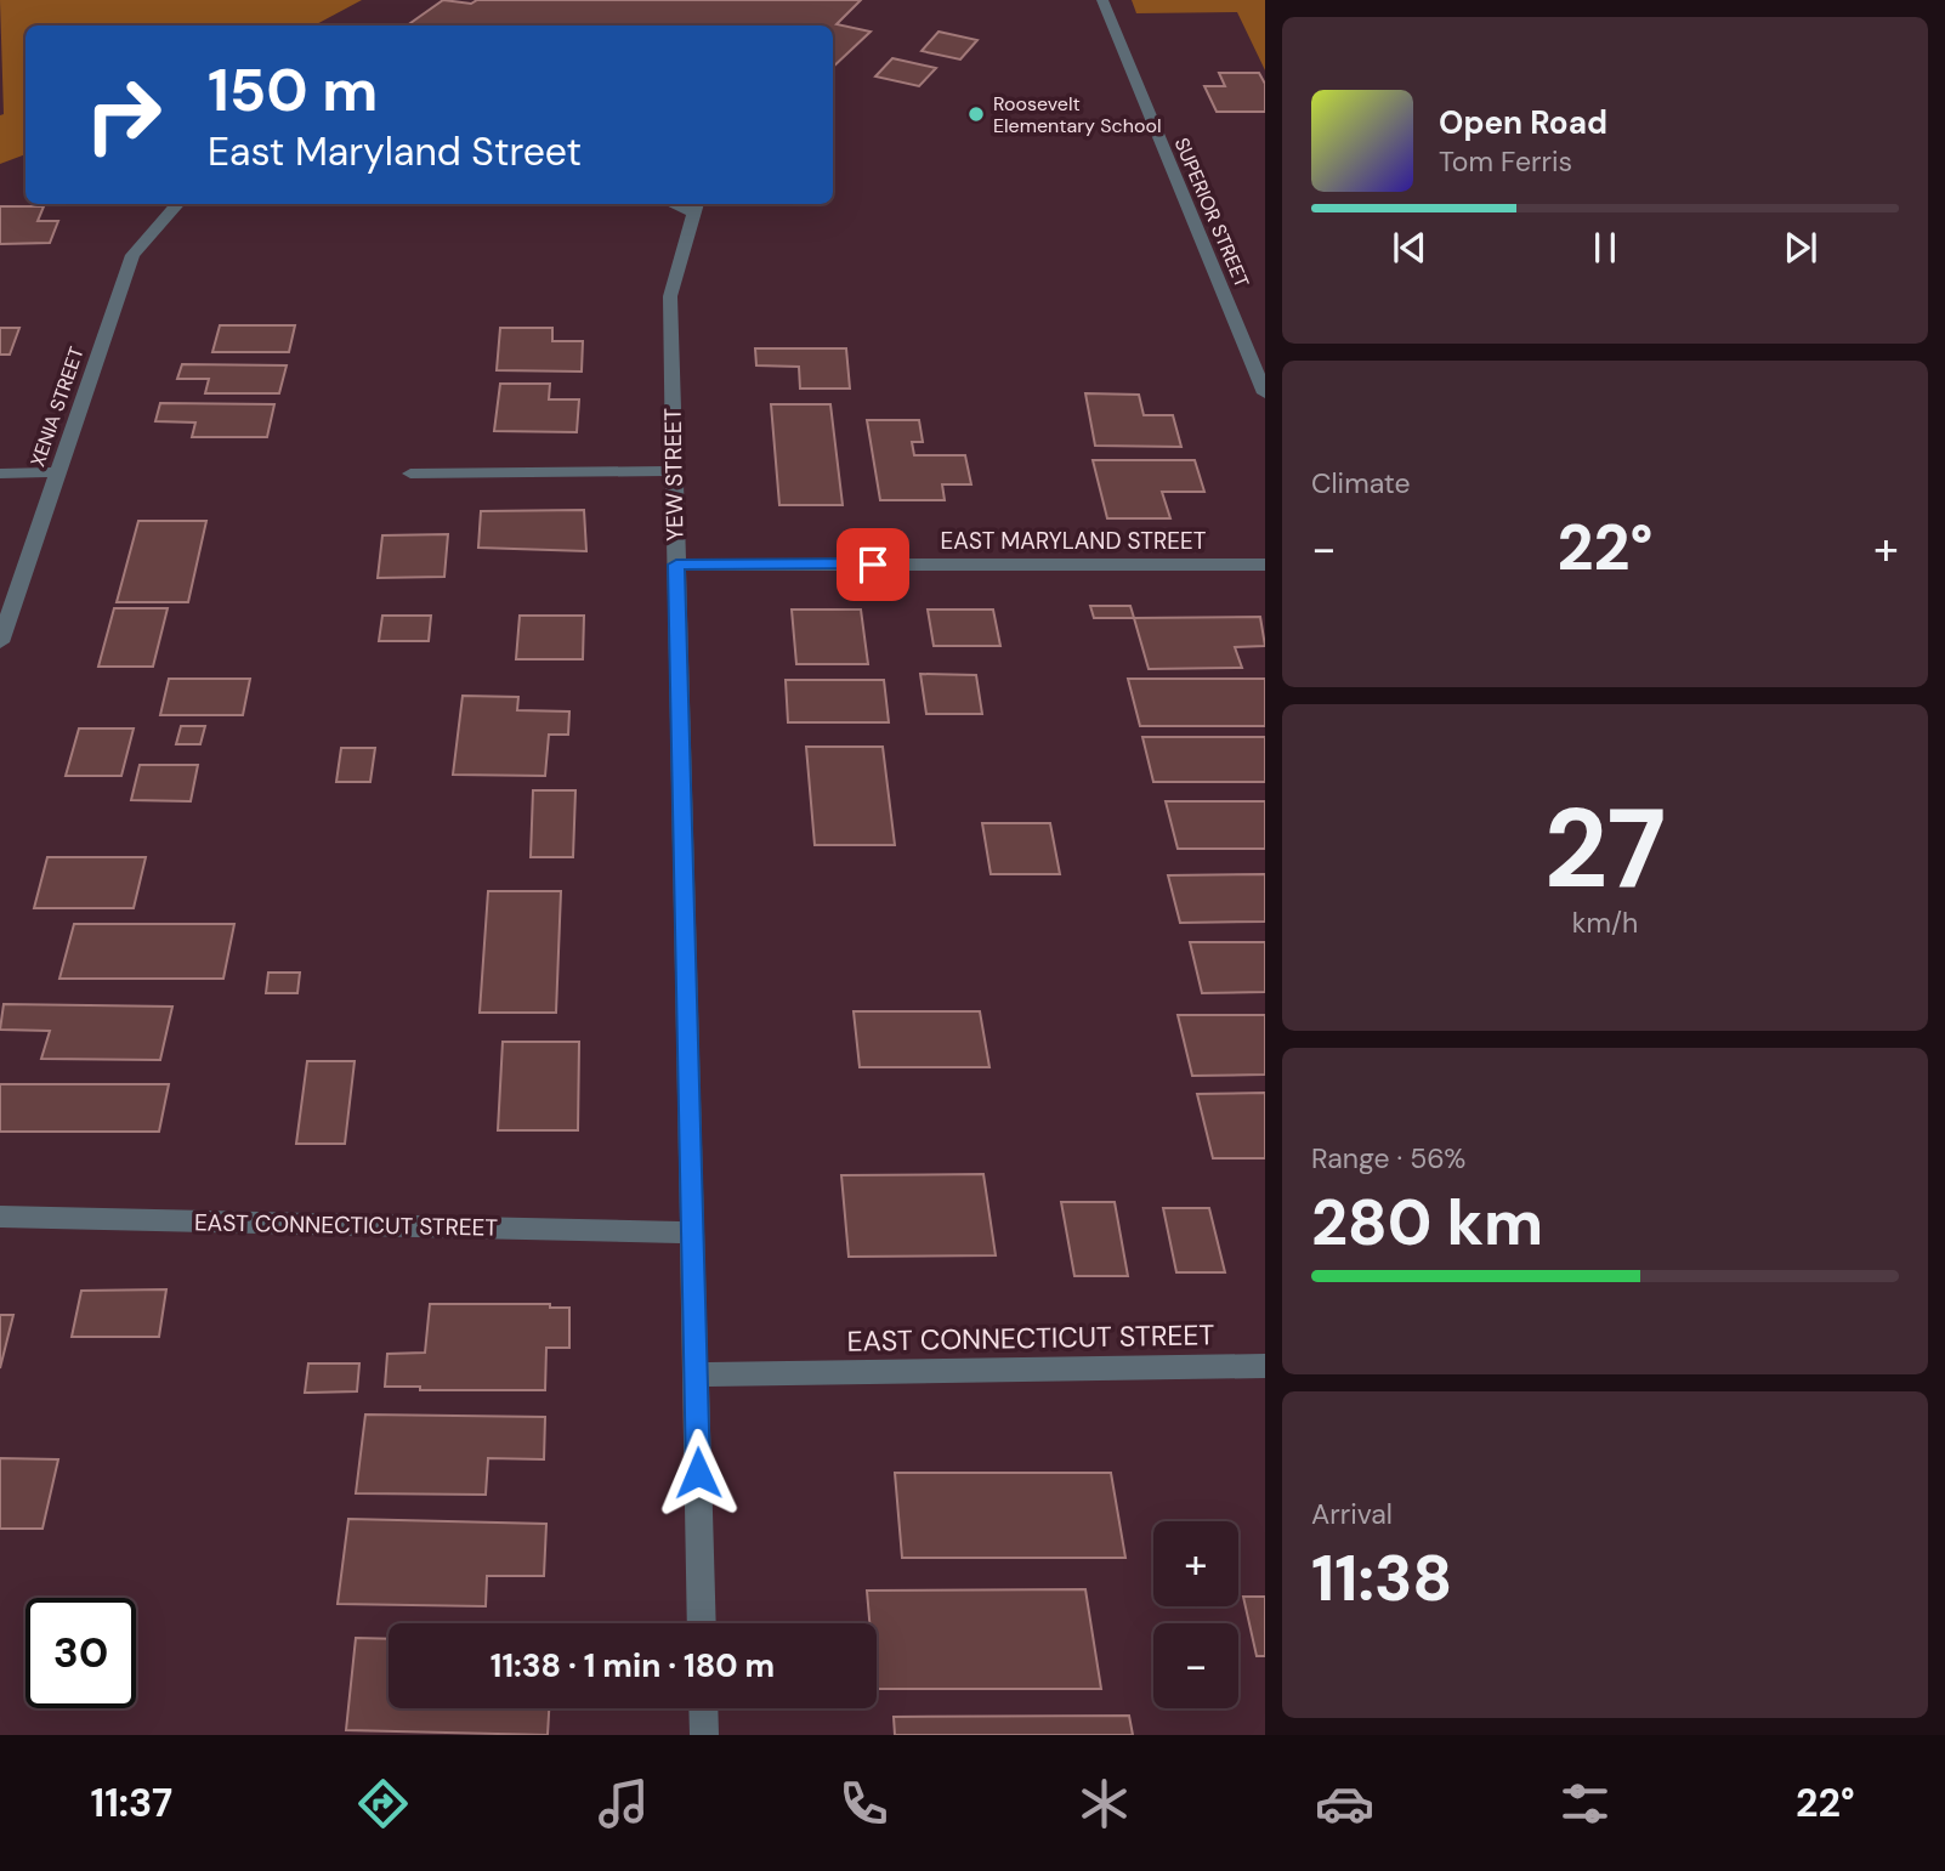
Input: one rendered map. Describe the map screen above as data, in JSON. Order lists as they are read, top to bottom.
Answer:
{
  "streets": {
    "street": [
      "SUPERIOR STREET",
      "XENIA STREET",
      "YEW STREET",
      "EAST MARYLAND STREET",
      "EAST CONNECTICUT STREET"
    ]
  },
  "crossings": [
    ["YEW STREET", "EAST MARYLAND STREET"],
    ["YEW STREET", "EAST CONNECTICUT STREET"]
  ],
  "places": ["Roosevelt Elementary School"],
  "page": {
    "turn": ["150 m", "East Maryland Street"],
    "song": ["Open Road", "Tom Ferris"],
    "tile": [
      "Climate",
      ["27", "km/h"],
      ["Range · 56%", "280 km"],
      ["Arrival", "11:38"]
    ],
    "heat": ["−", "22°", "+"],
    "map_buttons": ["+", "−"],
    "limit": "30",
    "trip": "11:38 · 1 min · 180 m",
    "tabs": ["11:37", "22°"]
  }
}
